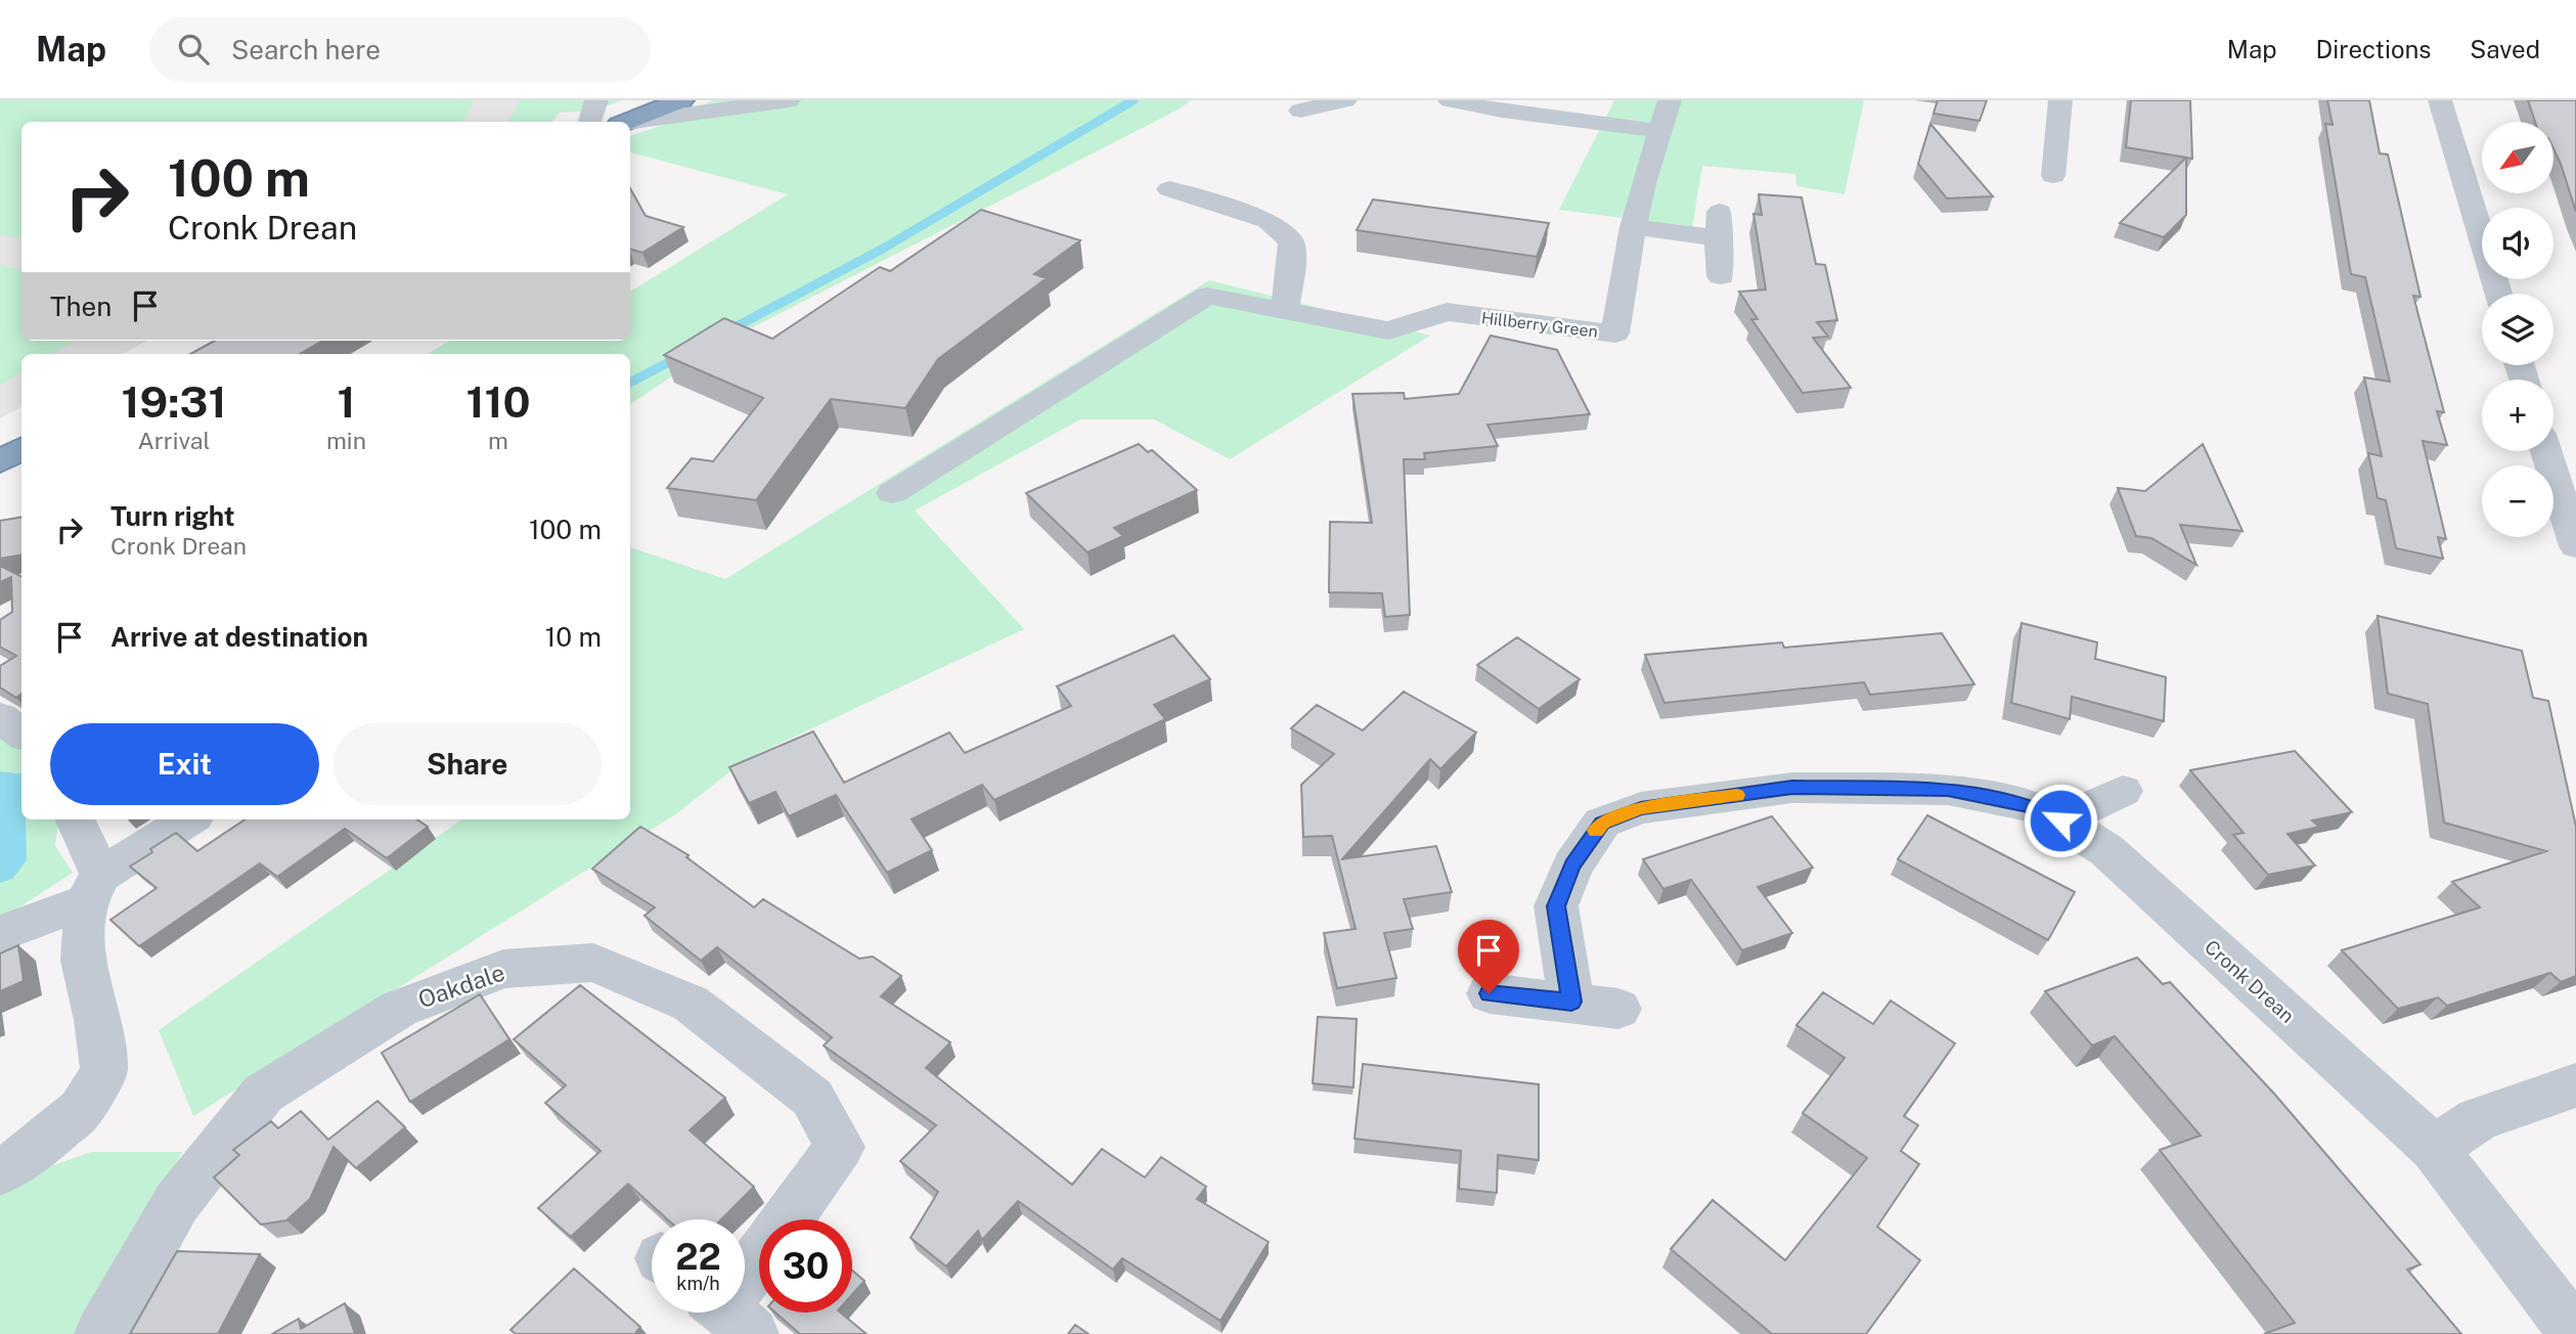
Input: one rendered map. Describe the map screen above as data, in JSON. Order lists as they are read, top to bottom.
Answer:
{
  "streets": {
    "street": ["Hillberry Green", "Cronk Drean", "Oakdale"]
  },
  "north": "bottom left",
  "page": {
    "header": "Map",
    "search": "Search here",
    "nav": ["Map", "Directions", "Saved"],
    "map_buttons": ["+", "−"],
    "turn": ["100 m", "Cronk Drean"],
    "then": "Then",
    "eta": [
      "19:31",
      "Arrival",
      "1",
      "min",
      "110",
      "m"
    ],
    "list": [
      {
        "name": "Turn right",
        "note": "Cronk Drean",
        "value": "100 m"
      },
      {
        "name": "Arrive at destination",
        "value": "10 m"
      }
    ],
    "buttons": ["Exit", "Share"],
    "speed": "22 km/h",
    "limit": "30"
  }
}
